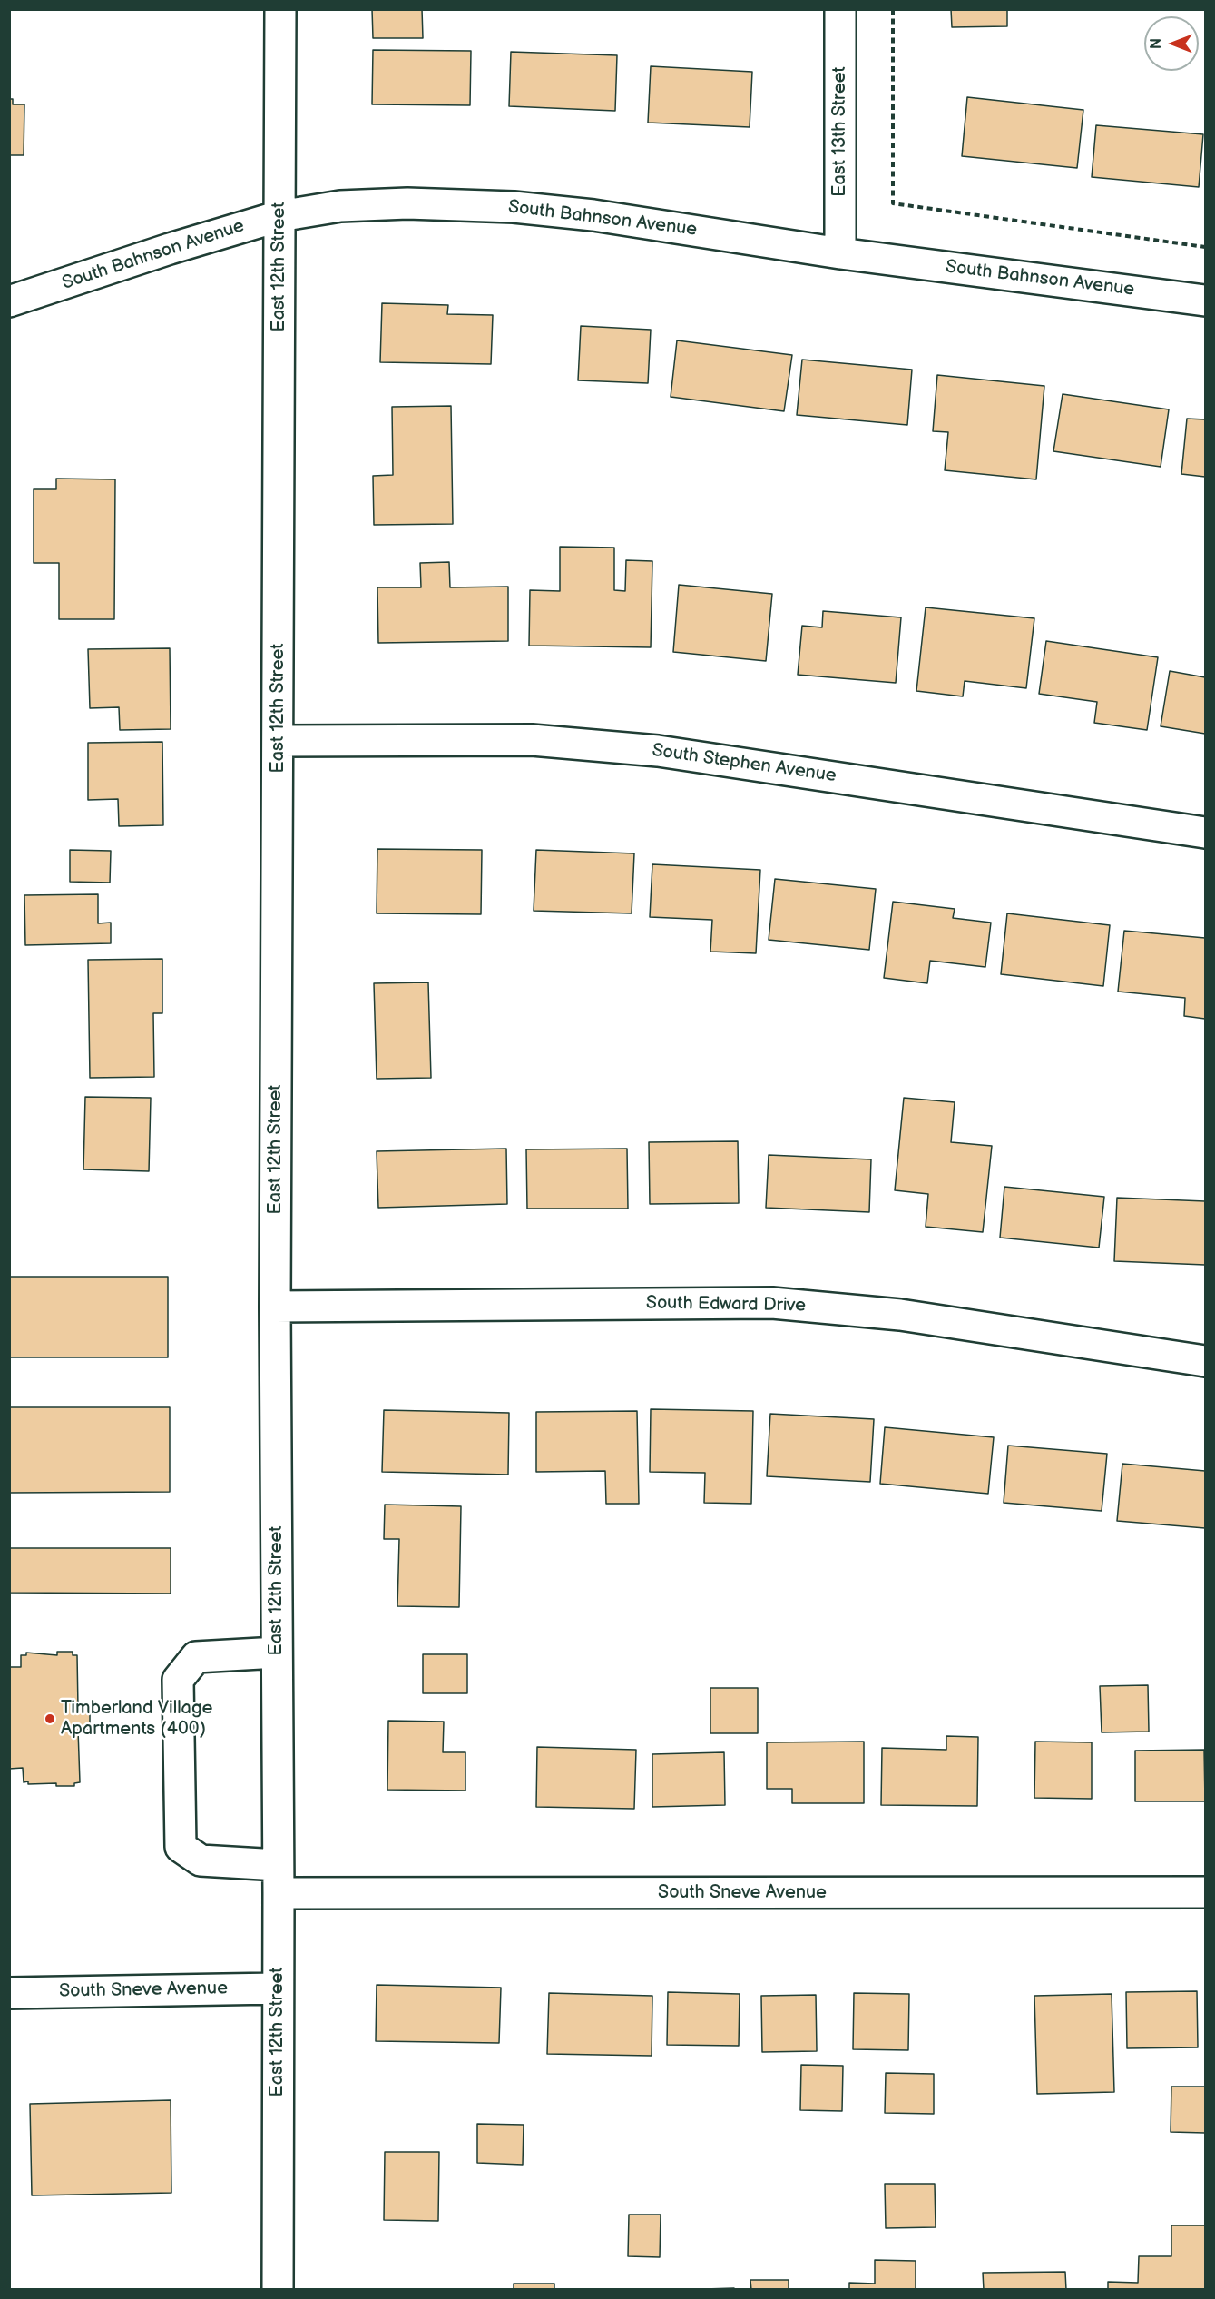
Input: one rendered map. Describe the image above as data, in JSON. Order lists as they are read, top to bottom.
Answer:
{
  "streets": {
    "street": [
      "East 13th Street",
      "South Bahnson Avenue",
      "East 12th Street",
      "South Stephen Avenue",
      "South Edward Drive",
      "South Sneve Avenue"
    ]
  },
  "crossings": [
    ["East 13th Street", "South Bahnson Avenue"],
    ["South Bahnson Avenue", "East 12th Street"],
    ["East 12th Street", "South Stephen Avenue"],
    ["East 12th Street", "South Edward Drive"],
    ["East 12th Street", "South Sneve Avenue"]
  ],
  "places": ["Timberland Village Apartments (400)"],
  "north": "left"
}
